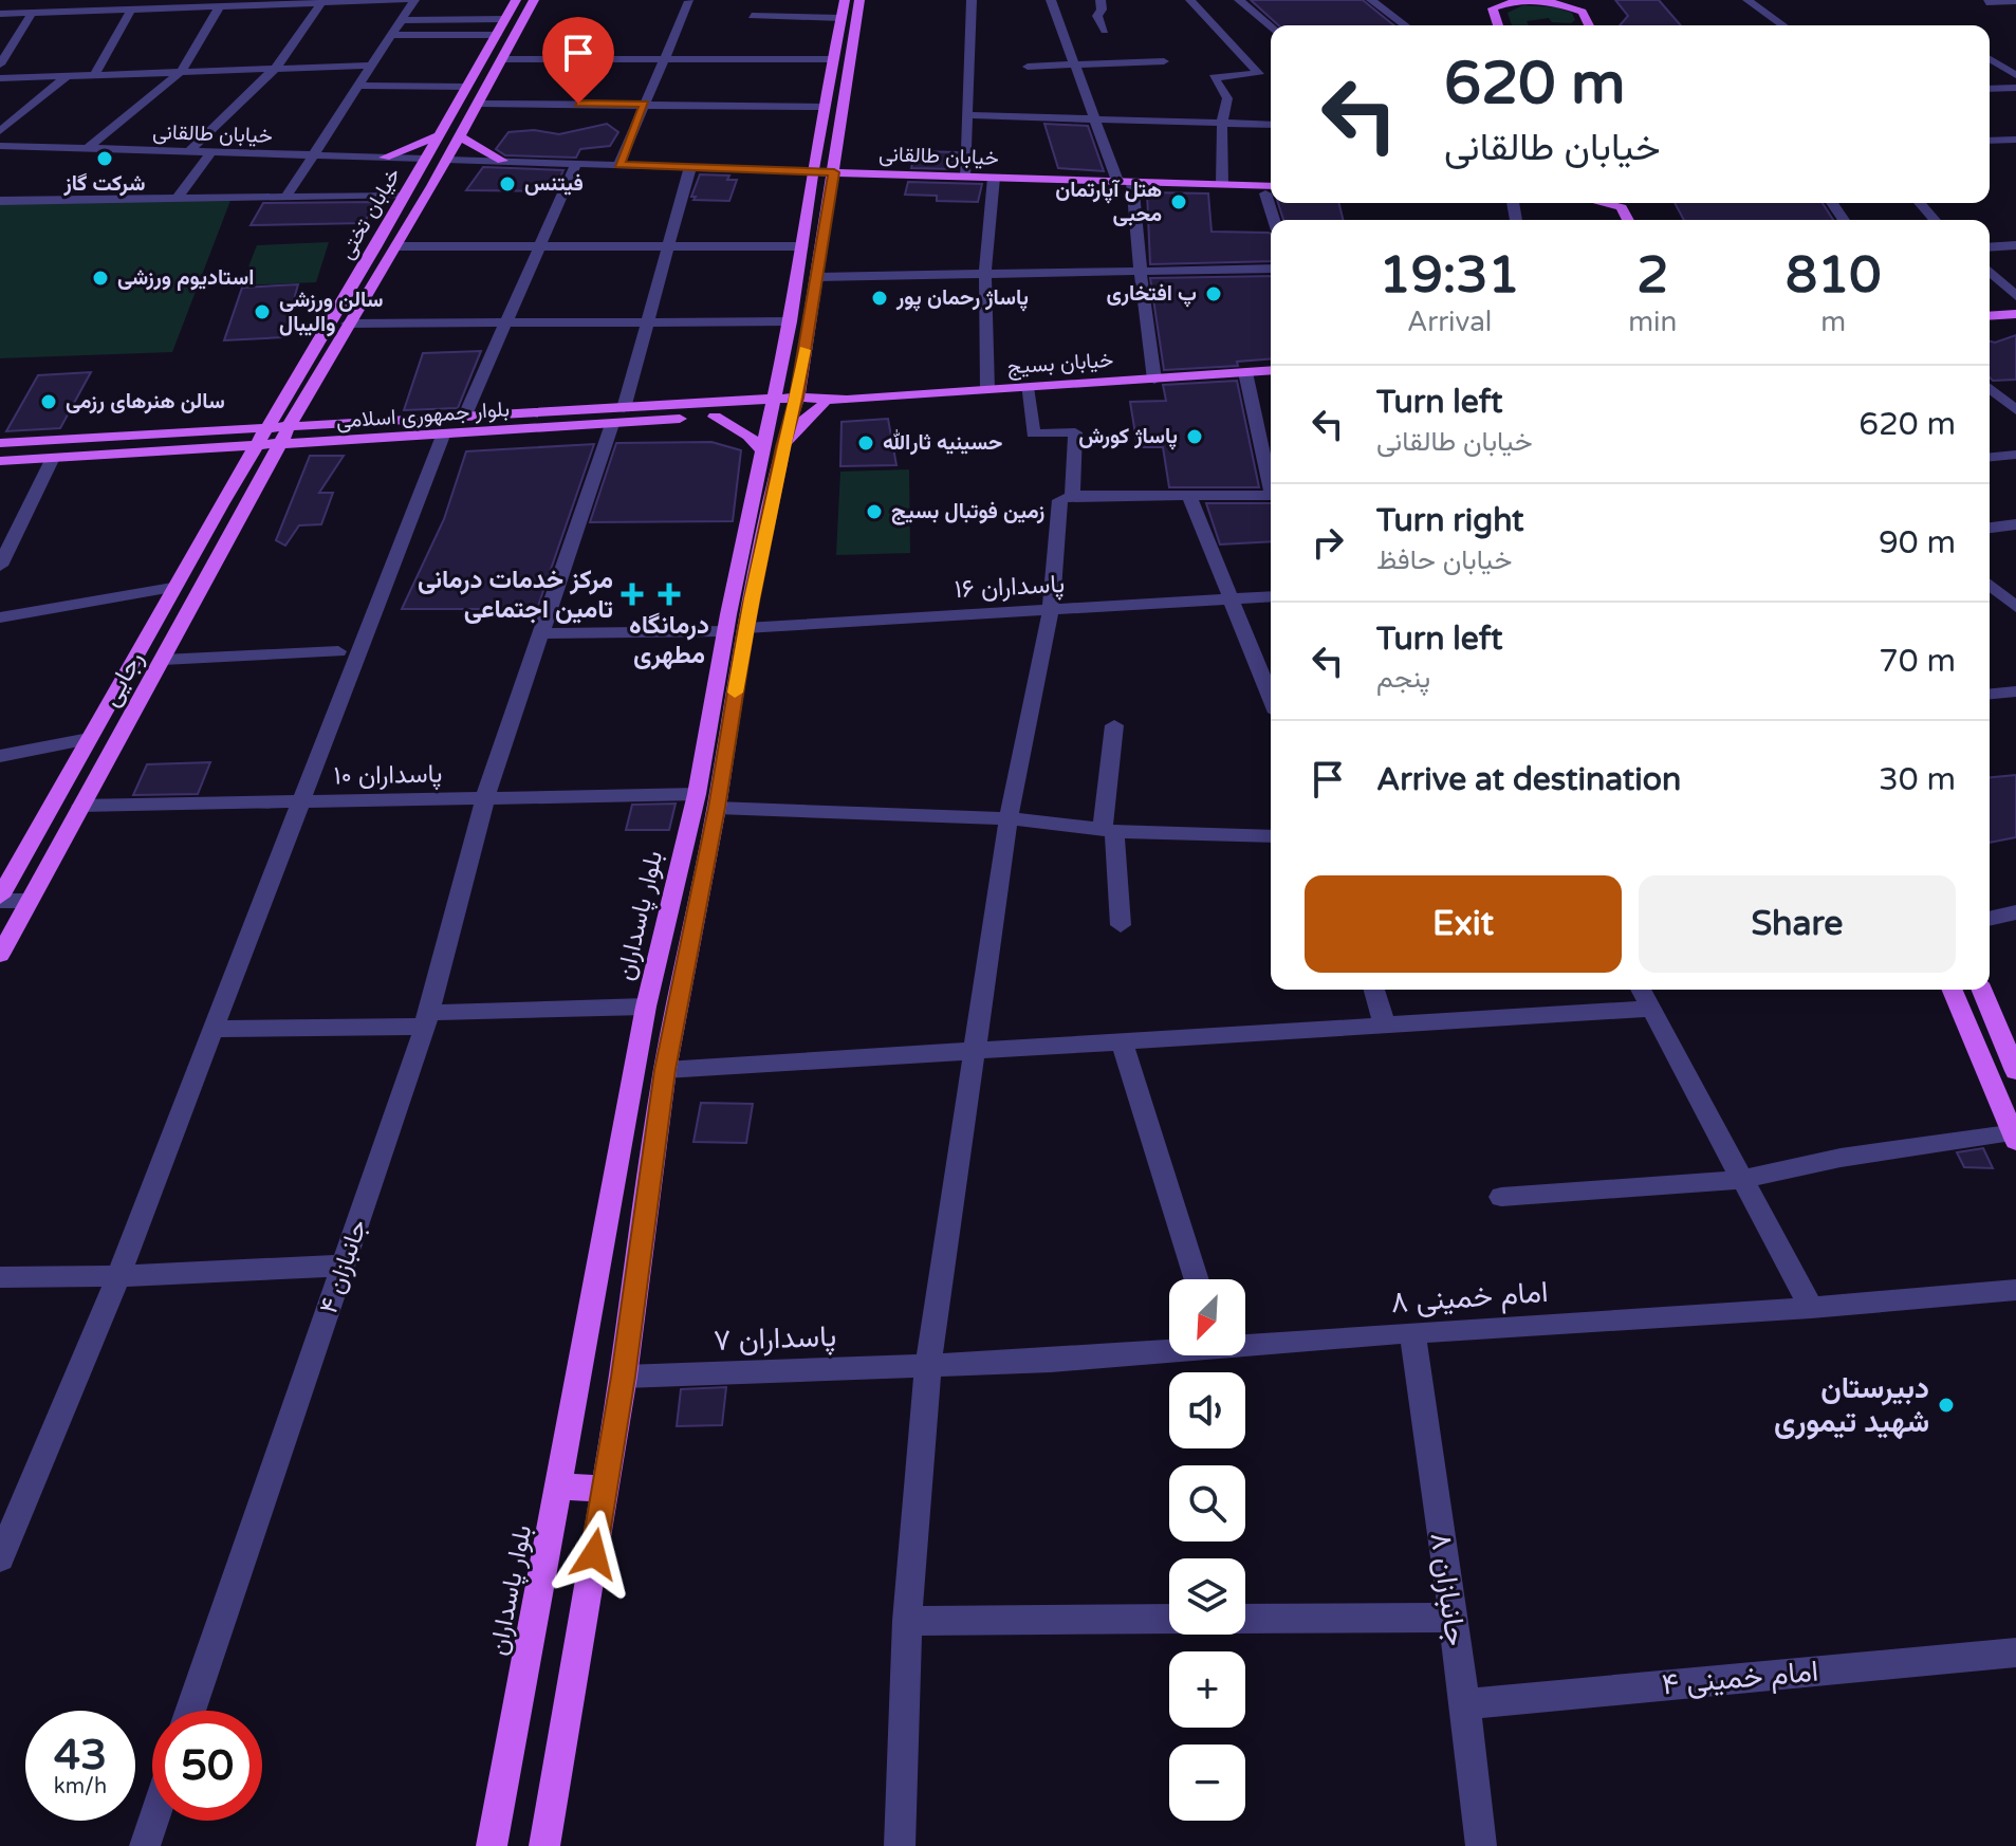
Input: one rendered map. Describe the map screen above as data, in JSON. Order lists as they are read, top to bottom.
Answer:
{
  "streets": {
    "main road": [
      "خیابان طالقانی",
      "خیابان تختی",
      "خیابان بسیج",
      "بلوار جمهوری اسلامی",
      "رجایی",
      "بلوار پاسداران"
    ],
    "street": [
      "پاسداران ۱۶",
      "پاسداران ۱۰",
      "جانبازان ۴",
      "امام خمینی ۸",
      "پاسداران ۷",
      "جانبازان ۸",
      "امام خمینی ۴"
    ]
  },
  "crossings": [
    ["خیابان طالقانی", "خیابان تختی"],
    ["خیابان طالقانی", "بلوار پاسداران"],
    ["خیابان تختی", "بلوار جمهوری اسلامی"],
    ["خیابان تختی", "رجایی"],
    ["خیابان بسیج", "بلوار جمهوری اسلامی"],
    ["بلوار جمهوری اسلامی", "رجایی"],
    ["بلوار جمهوری اسلامی", "بلوار پاسداران"],
    ["بلوار جمهوری اسلامی", "جانبازان ۴"],
    ["پاسداران ۱۶", "بلوار پاسداران"],
    ["پاسداران ۱۶", "جانبازان ۴"],
    ["رجایی", "پاسداران ۱۰"],
    ["پاسداران ۱۰", "بلوار پاسداران"],
    ["پاسداران ۱۰", "جانبازان ۴"],
    ["بلوار پاسداران", "پاسداران ۷"],
    ["امام خمینی ۸", "پاسداران ۷"],
    ["امام خمینی ۸", "جانبازان ۸"],
    ["جانبازان ۸", "امام خمینی ۴"]
  ],
  "places": {
    "other": [
      "شرکت گاز",
      "فیتنس",
      "هتل آپارتمان محبی",
      "استادیوم ورزشی",
      "پ افتخاری",
      "پاساژ رحمان پور",
      "سالن ورزشی والیبال",
      "سالن هنرهای رزمی",
      "پاساژ کورش",
      "حسینیه ثارالله",
      "زمین فوتبال بسیج",
      "دبیرستان شهید تیموری"
    ],
    "health": ["مرکز خدمات درمانی تامین اجتماعی", "درمانگاه مطهری"]
  },
  "north": "bottom left",
  "page": {
    "turn": ["620 m", "خیابان طالقانی"],
    "eta": [
      "19:31",
      "Arrival",
      "2",
      "min",
      "810",
      "m"
    ],
    "list": [
      {
        "name": "Turn left",
        "note": "خیابان طالقانی",
        "value": "620 m"
      },
      {
        "name": "Turn right",
        "note": "خیابان حافظ",
        "value": "90 m"
      },
      {
        "name": "Turn left",
        "note": "پنجم",
        "value": "70 m"
      },
      {
        "name": "Arrive at destination",
        "value": "30 m"
      }
    ],
    "buttons": ["Exit", "Share"],
    "map_buttons": ["+", "−"],
    "speed": "43 km/h",
    "limit": "50"
  }
}
